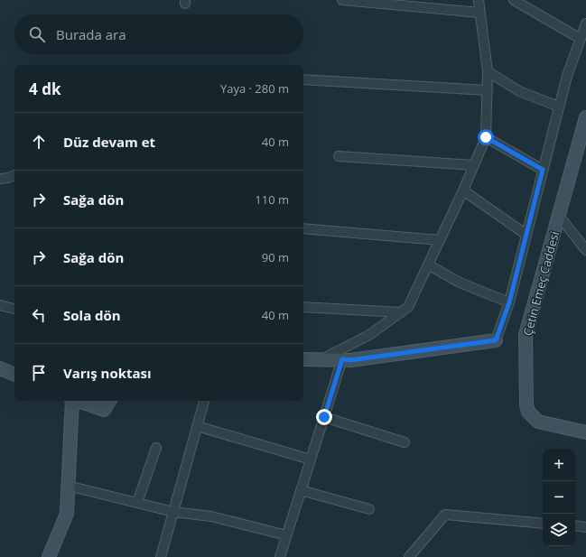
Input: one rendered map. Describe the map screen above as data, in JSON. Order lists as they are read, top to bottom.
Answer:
{
  "streets": {
    "main road": ["Çetin Emeç Caddesi"]
  },
  "page": {
    "search": "Burada ara",
    "heading": ["4 dk", "Yaya · 280 m"],
    "list": [
      ["Düz devam et", "40 m"],
      ["Sağa dön", "110 m"],
      ["Sağa dön", "90 m"],
      ["Sola dön", "40 m"],
      "Varış noktası"
    ],
    "map_buttons": ["+", "−"]
  }
}
